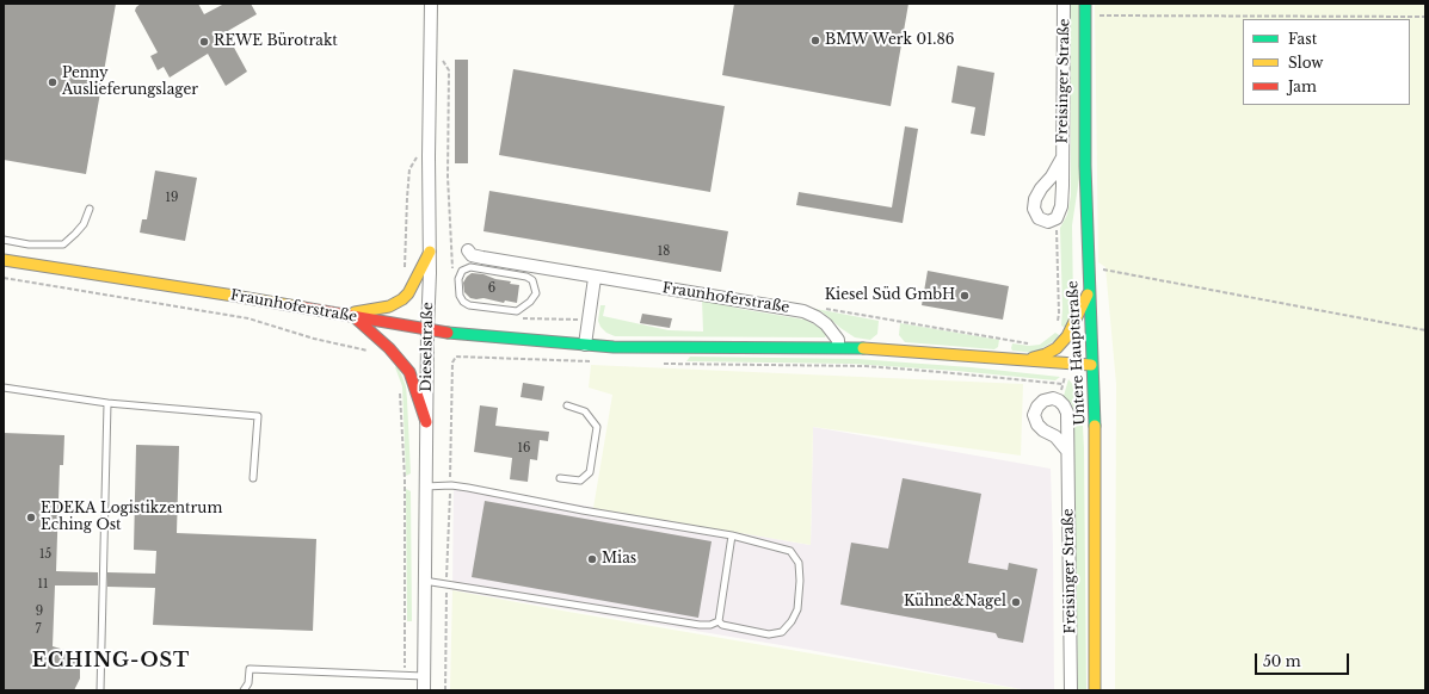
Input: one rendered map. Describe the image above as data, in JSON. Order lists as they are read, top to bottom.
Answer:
{
  "streets": {
    "main road": ["Fraunhoferstraße", "Untere Hauptstraße"],
    "street": ["Freisinger Straße", "Dieselstraße"]
  },
  "crossings": [
    ["Fraunhoferstraße", "Dieselstraße"],
    ["Fraunhoferstraße", "Untere Hauptstraße"]
  ],
  "districts": ["ECHING-OST"],
  "places": [
    "BMW Werk 01.86",
    "REWE Bürotrakt",
    "Penny Auslieferungslager",
    "Kiesel Süd GmbH",
    "EDEKA Logistikzentrum Eching Ost",
    "Mias",
    "Kühne&Nagel"
  ],
  "house_numbers": [
    "19",
    "18",
    "6",
    "16",
    "15",
    "11",
    "9",
    "7"
  ],
  "legend": ["Fast", "Slow", "Jam"],
  "scale_bar": "50 m"
}
